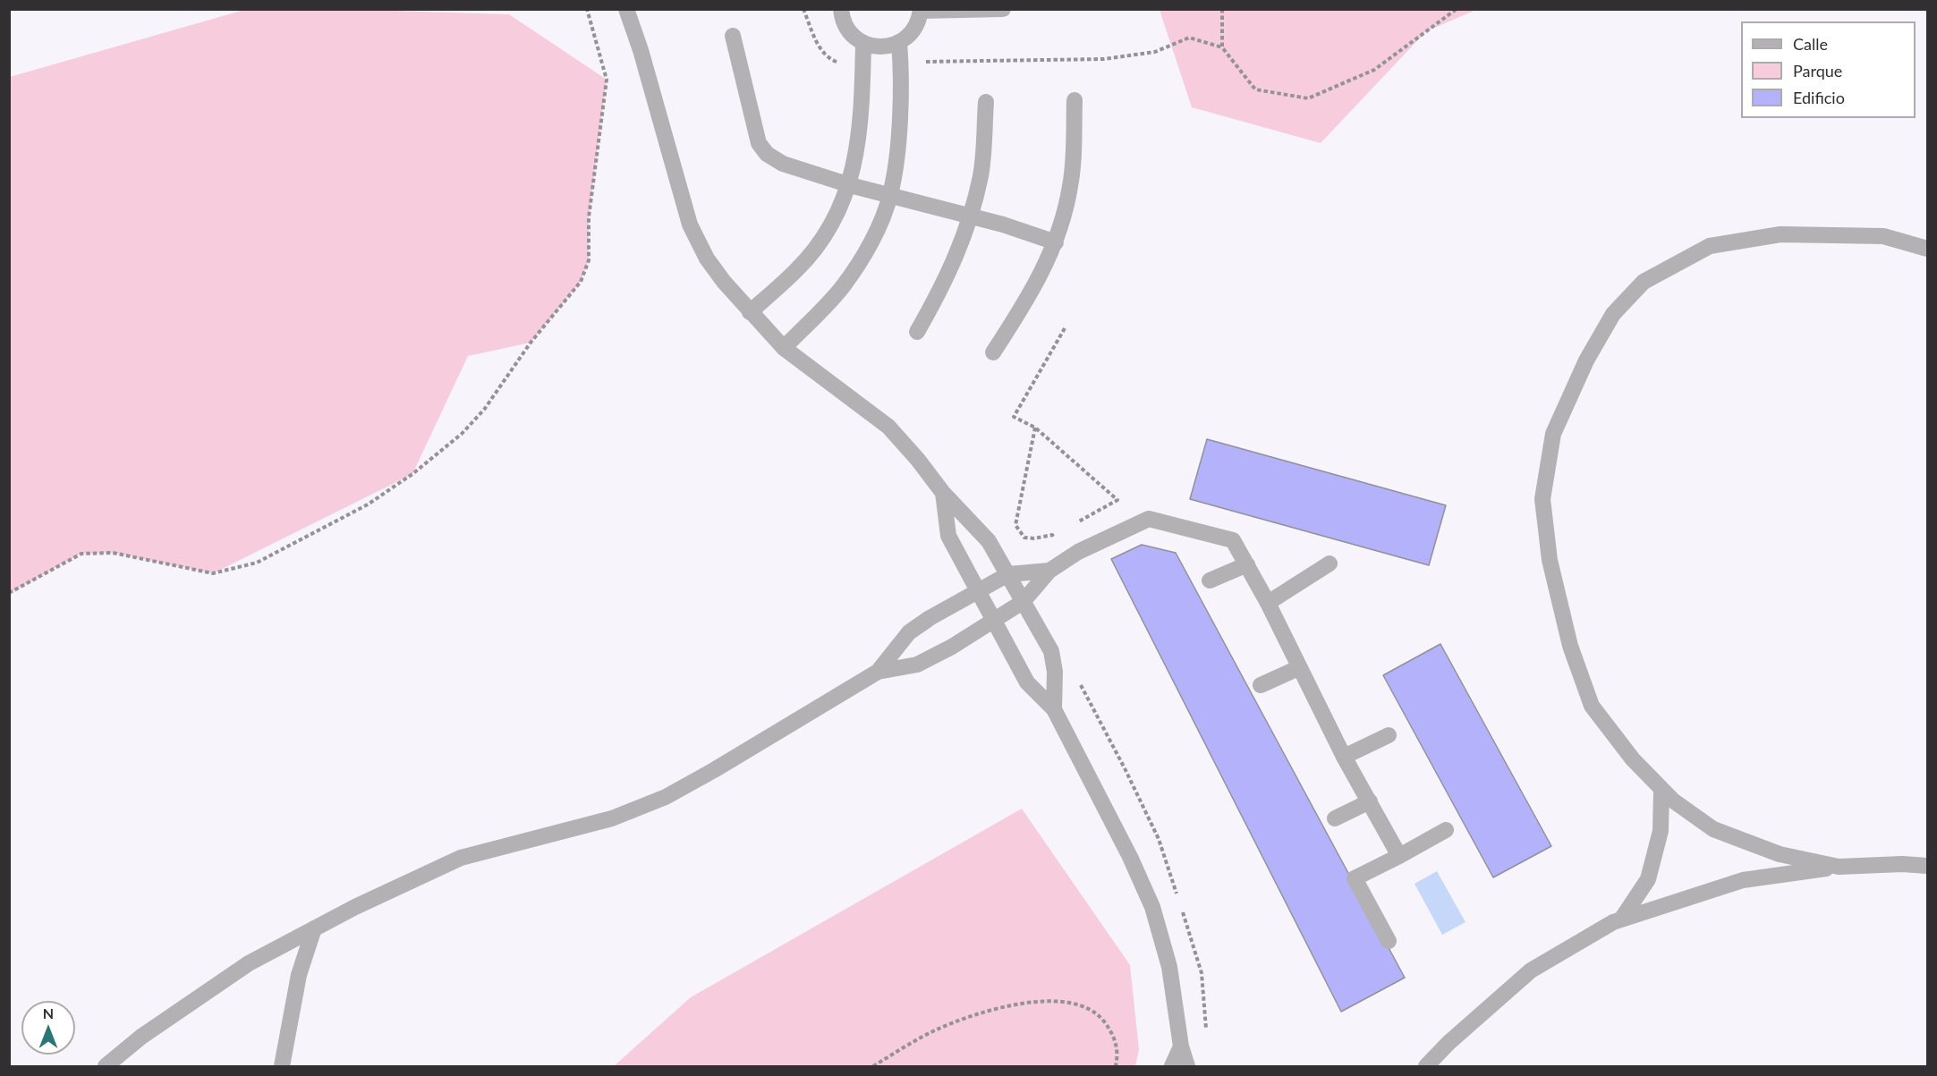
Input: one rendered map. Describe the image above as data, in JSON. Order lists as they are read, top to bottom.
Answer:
{
  "legend": ["Calle", "Parque", "Edificio"],
  "north": "top"
}
